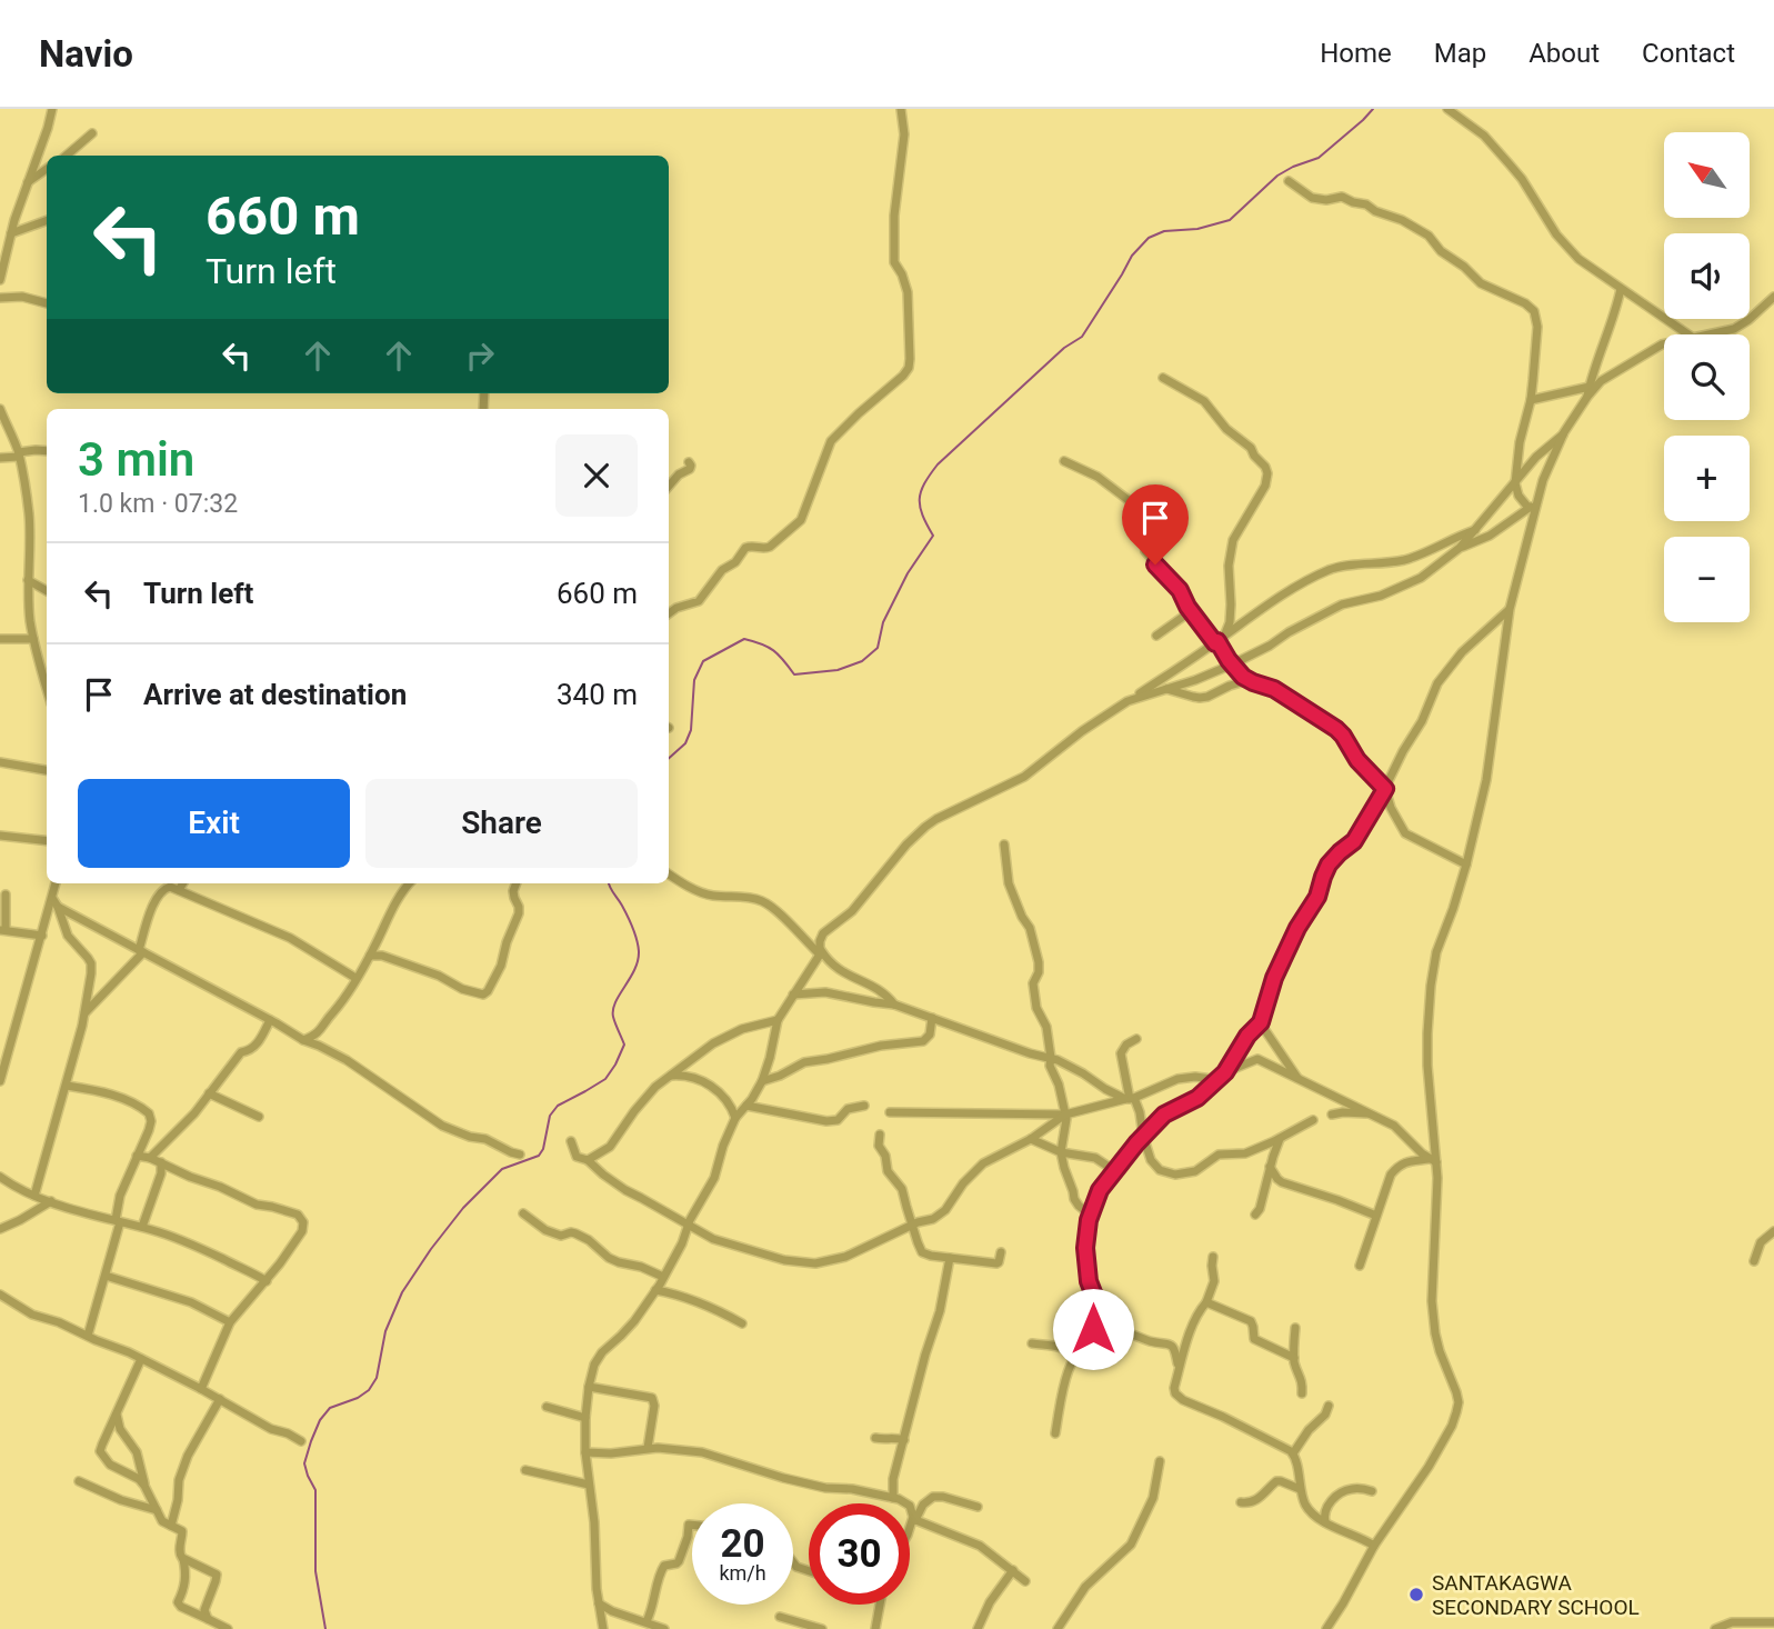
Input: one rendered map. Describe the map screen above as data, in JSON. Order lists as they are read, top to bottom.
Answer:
{
  "places": ["SANTAKAGWA SECONDARY SCHOOL"],
  "north": "top left",
  "page": {
    "header": "Navio",
    "nav": [
      "Home",
      "Map",
      "About",
      "Contact"
    ],
    "map_buttons": ["+", "−"],
    "turn": ["660 m", "Turn left"],
    "heading": ["3 min", "1.0 km · 07:32"],
    "list": [
      {
        "name": "Turn left",
        "value": "660 m"
      },
      {
        "name": "Arrive at destination",
        "value": "340 m"
      }
    ],
    "buttons": ["Exit", "Share"],
    "speed": "20 km/h",
    "limit": "30"
  }
}
